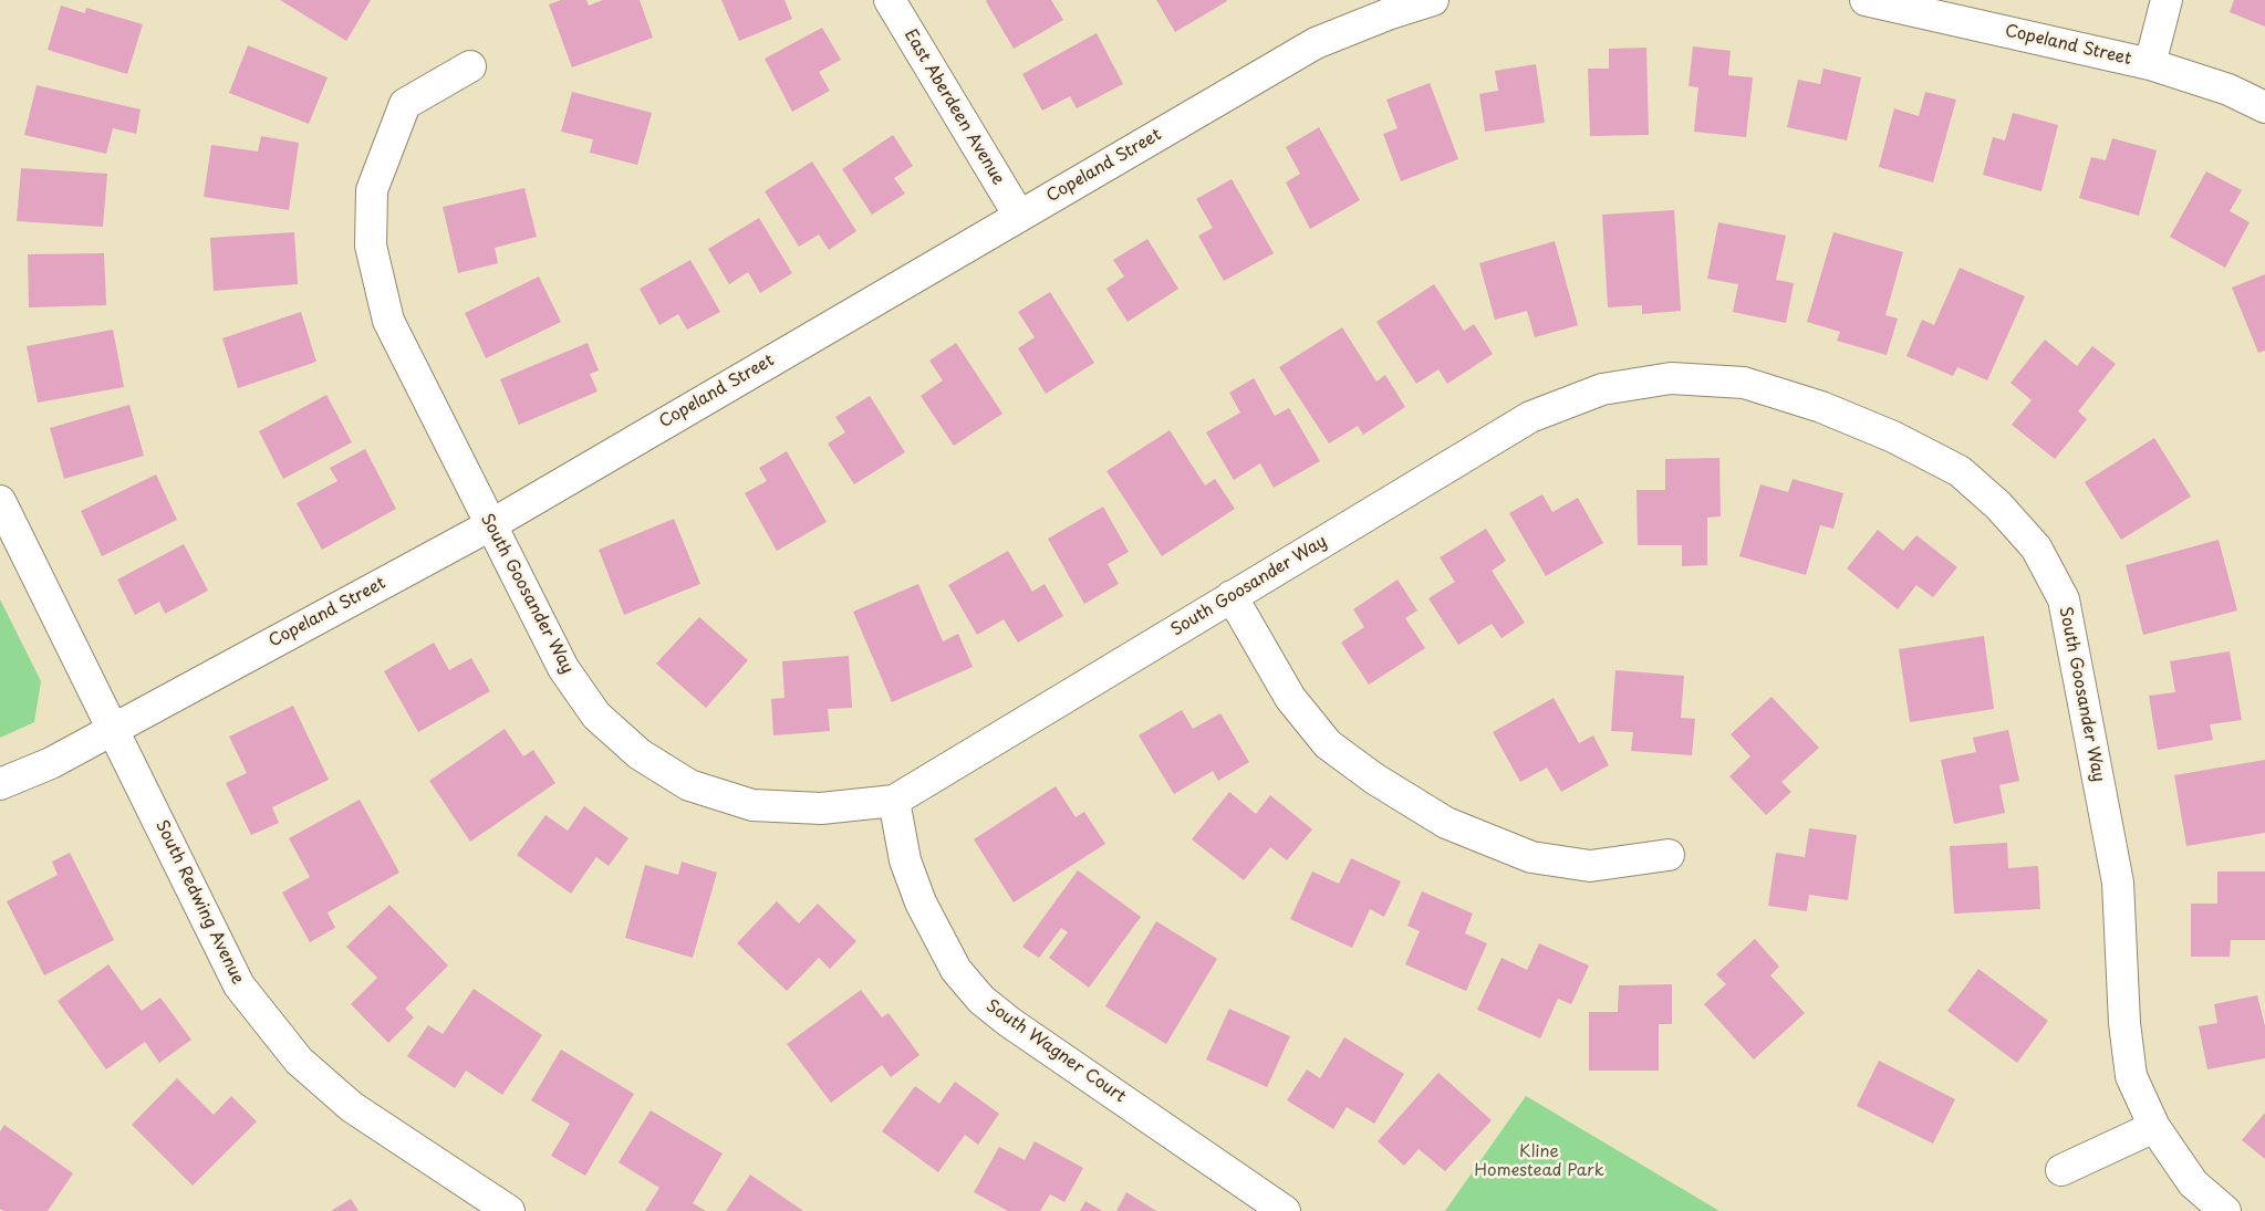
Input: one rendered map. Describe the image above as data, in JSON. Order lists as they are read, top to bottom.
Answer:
{
  "streets": {
    "street": [
      "Copeland Street",
      "East Aberdeen Avenue",
      "South Goosander Way",
      "South Redwing Avenue",
      "South Wagner Court"
    ]
  },
  "crossings": [
    ["Copeland Street", "East Aberdeen Avenue"],
    ["Copeland Street", "South Goosander Way"],
    ["Copeland Street", "South Redwing Avenue"],
    ["South Goosander Way", "South Wagner Court"]
  ],
  "parks": ["Kline Homestead Park"]
}
